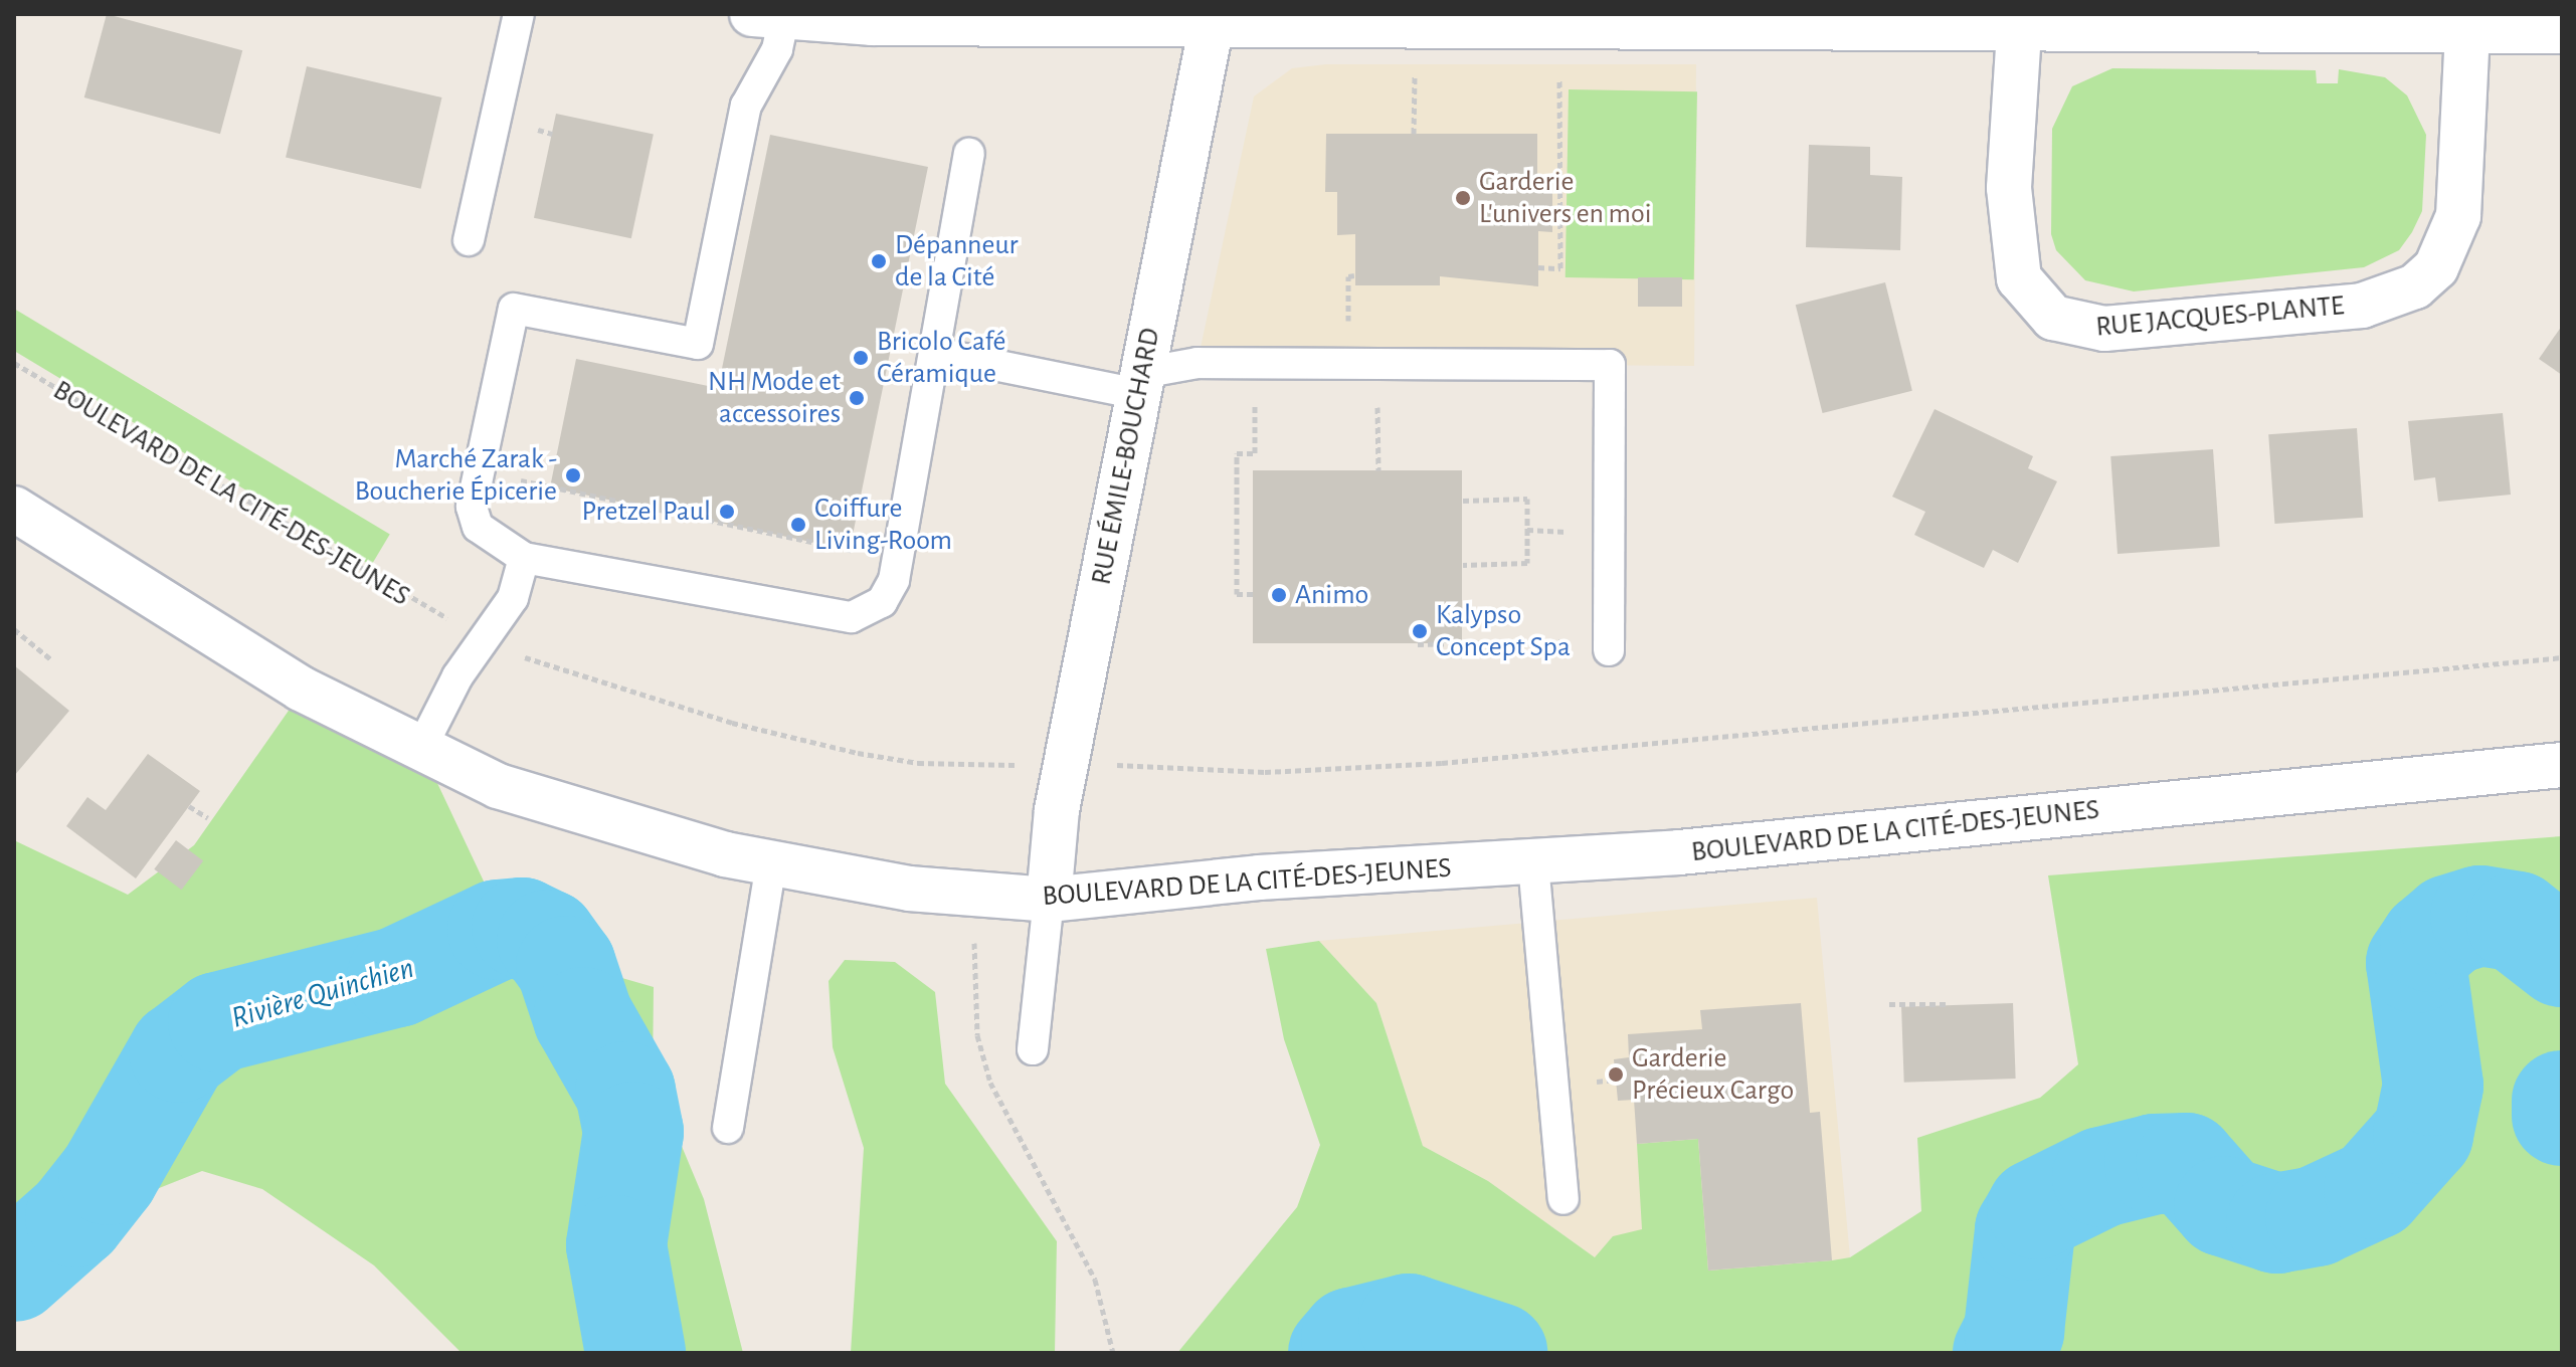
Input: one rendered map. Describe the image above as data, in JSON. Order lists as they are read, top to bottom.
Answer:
{
  "streets": {
    "street": ["RUE JACQUES-PLANTE", "RUE ÉMILE-BOUCHARD", "BOULEVARD DE LA CITÉ-DES-JEUNES"]
  },
  "crossings": [
    ["RUE ÉMILE-BOUCHARD", "BOULEVARD DE LA CITÉ-DES-JEUNES"]
  ],
  "water": ["Rivière Quinchien"],
  "places": [
    "Garderie L'univers en moi",
    "Dépanneur de la Cité",
    "Bricolo Café Céramique",
    "NH Mode et accessoires",
    "Marché Zarak - Boucherie Épicerie",
    "Pretzel Paul",
    "Coiffure Living-Room",
    "Animo",
    "Kalypso Concept Spa",
    "Garderie Précieux Cargo"
  ]
}
